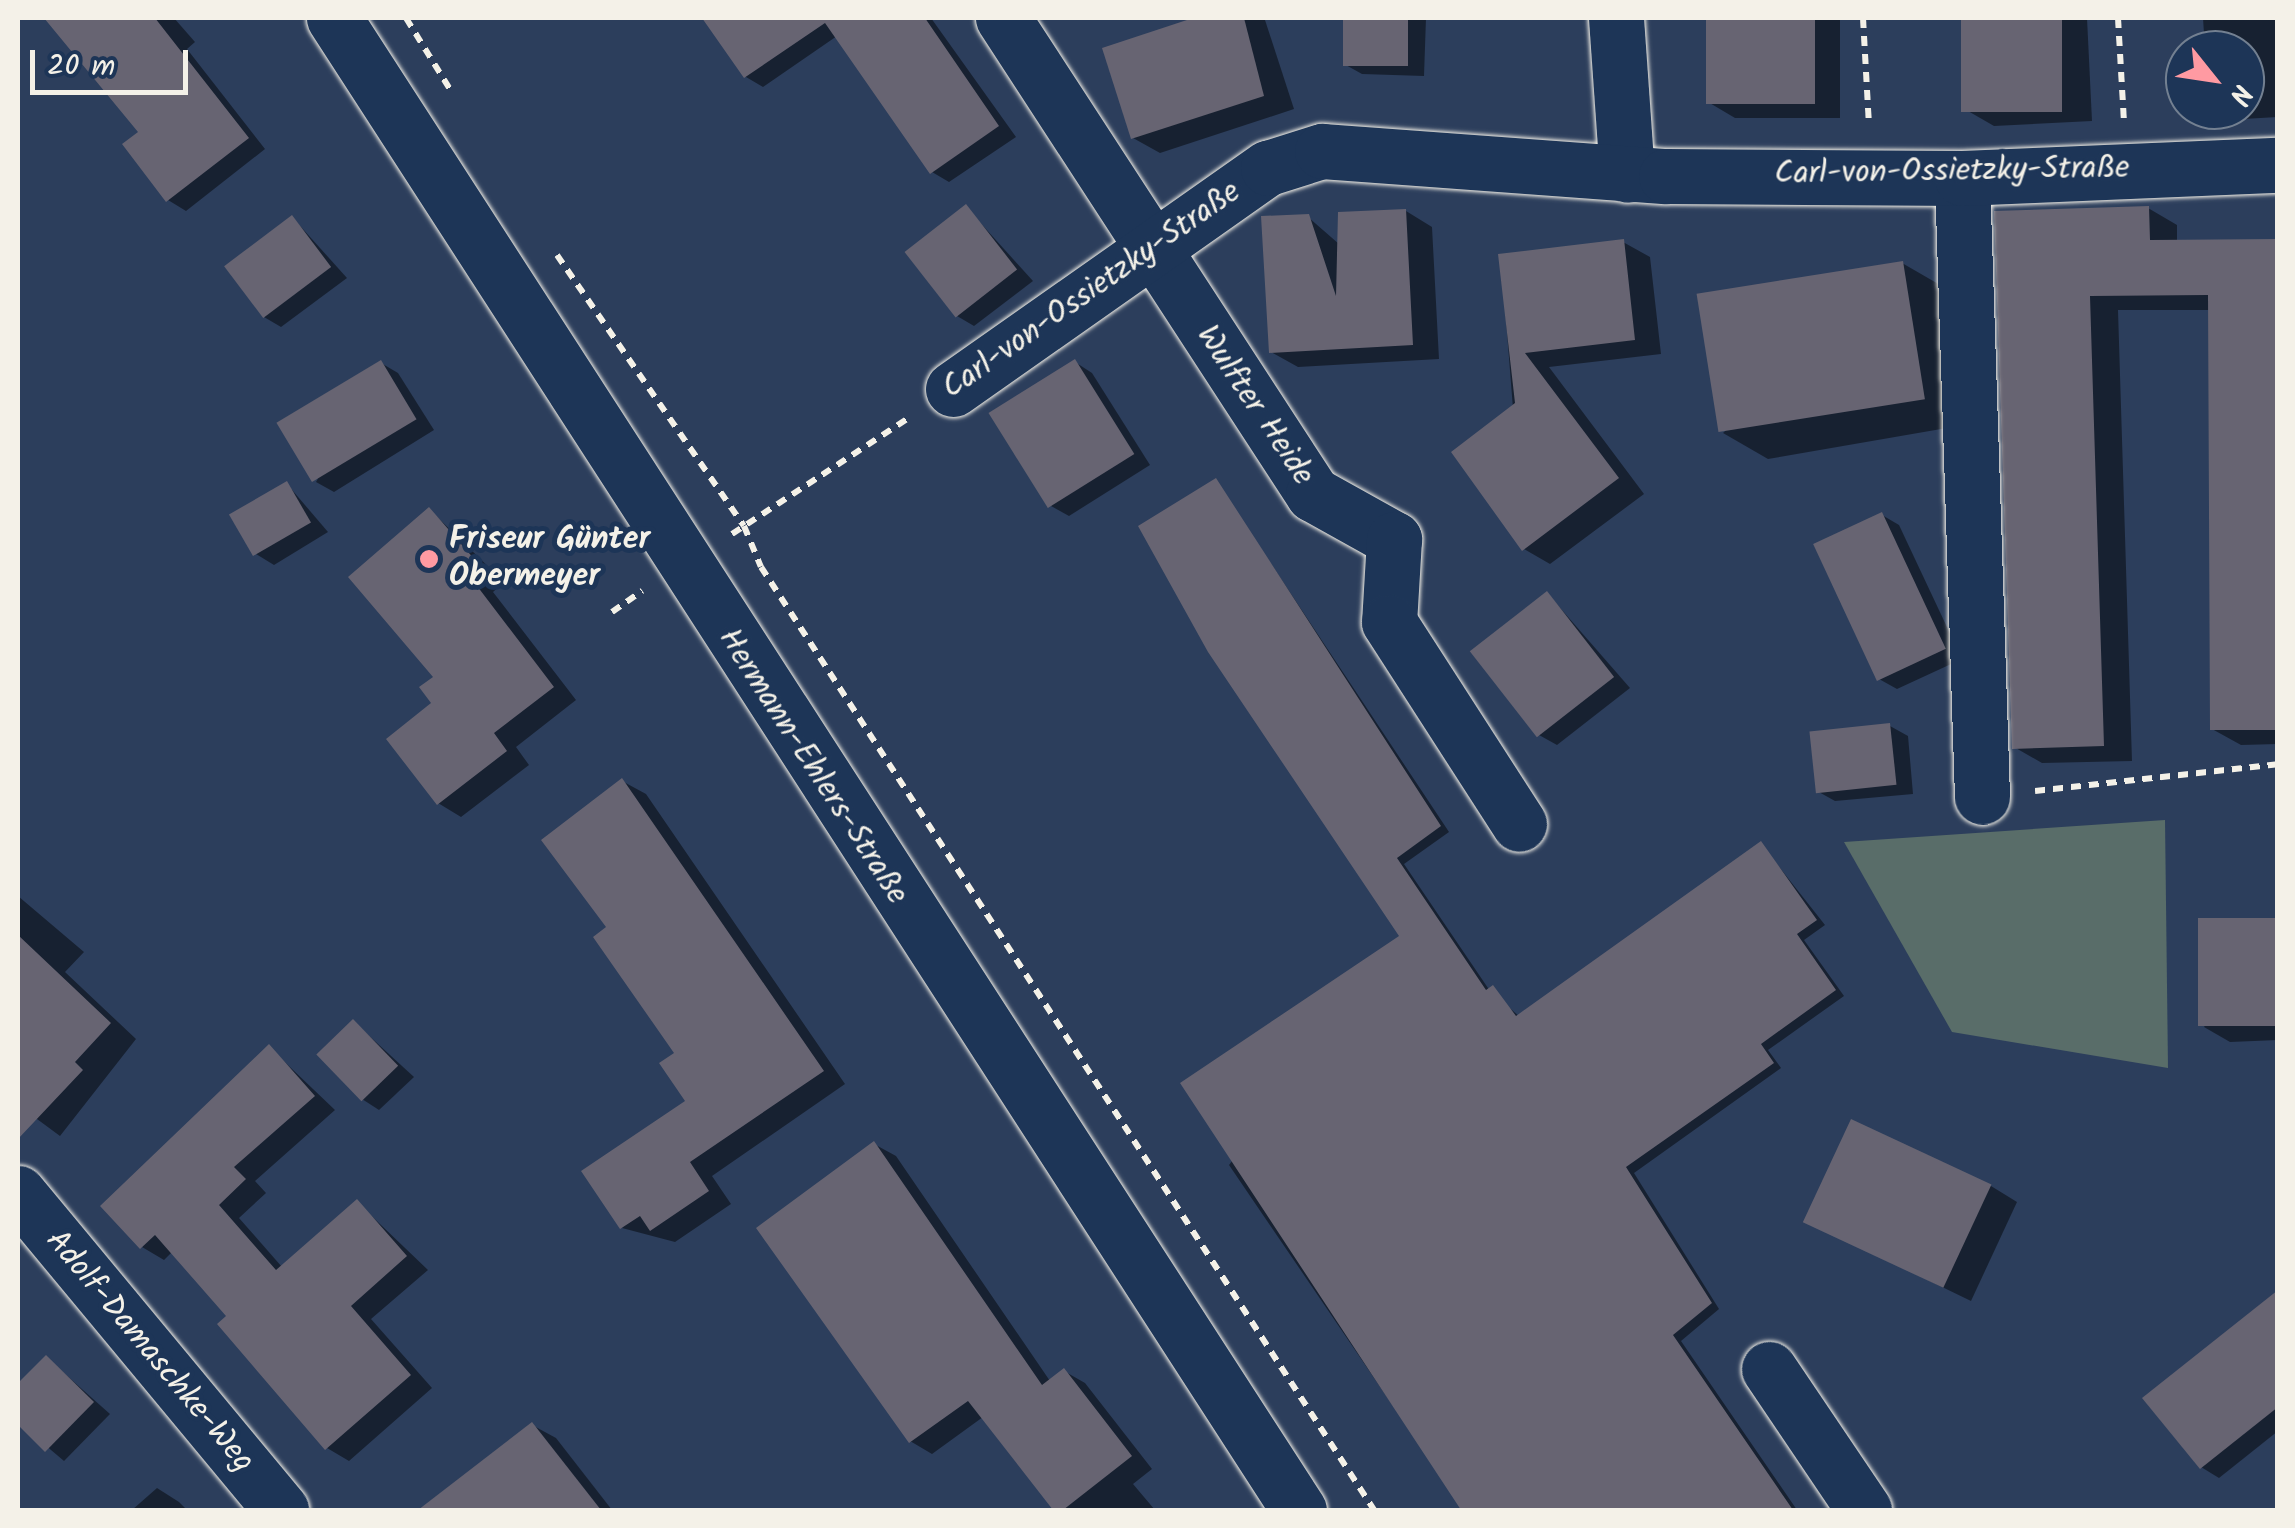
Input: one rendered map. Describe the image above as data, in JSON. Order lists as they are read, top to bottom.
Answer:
{
  "streets": {
    "street": [
      "Carl-von-Ossietzky-Straße",
      "Wulfter Heide",
      "Hermann-Ehlers-Straße",
      "Adolf-Damaschke-Weg"
    ]
  },
  "crossings": [
    ["Carl-von-Ossietzky-Straße", "Wulfter Heide"],
    ["Carl-von-Ossietzky-Straße", "Hermann-Ehlers-Straße"]
  ],
  "places": ["Friseur Günter Obermeyer"],
  "scale_bar": "20 m",
  "north": "bottom right"
}
